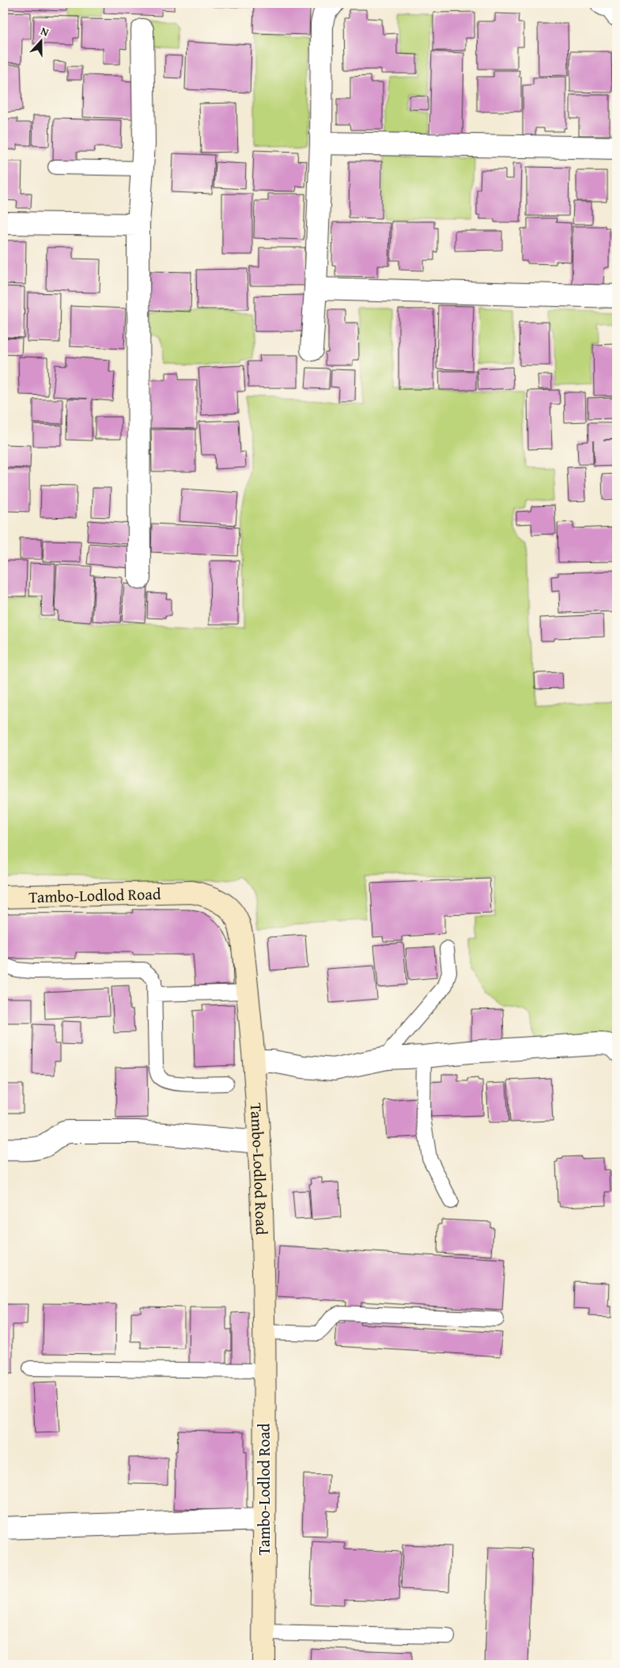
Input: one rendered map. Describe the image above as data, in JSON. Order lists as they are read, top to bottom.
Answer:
{
  "streets": {
    "street": ["Tambo-Lodlod Road"]
  },
  "north": "top"
}
